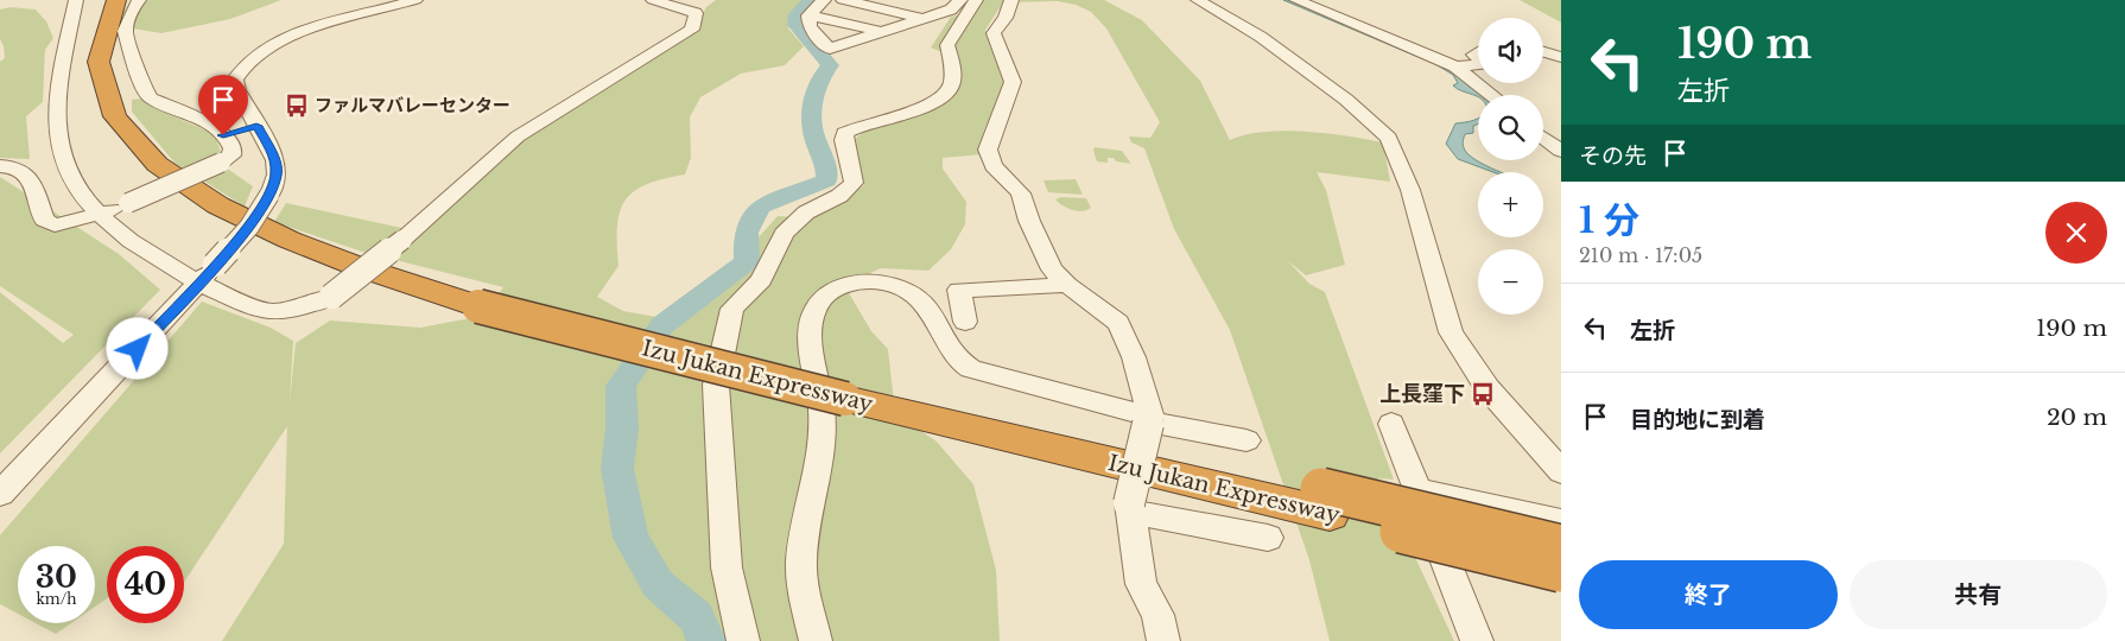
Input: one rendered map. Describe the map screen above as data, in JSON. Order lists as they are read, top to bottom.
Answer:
{
  "streets": {
    "highway": ["Izu Jukan Expressway"]
  },
  "places": {
    "bus stop": ["ファルマバレーセンター", "上長窪下"]
  },
  "page": {
    "turn": ["190 m", "左折"],
    "map_buttons": ["+", "−"],
    "then": "その先",
    "heading": ["1 分", "210 m · 17:05"],
    "list": [
      {
        "name": "左折",
        "value": "190 m"
      },
      {
        "name": "目的地に到着",
        "value": "20 m"
      }
    ],
    "speed": "30 km/h",
    "limit": "40",
    "buttons": ["終了", "共有"]
  }
}
